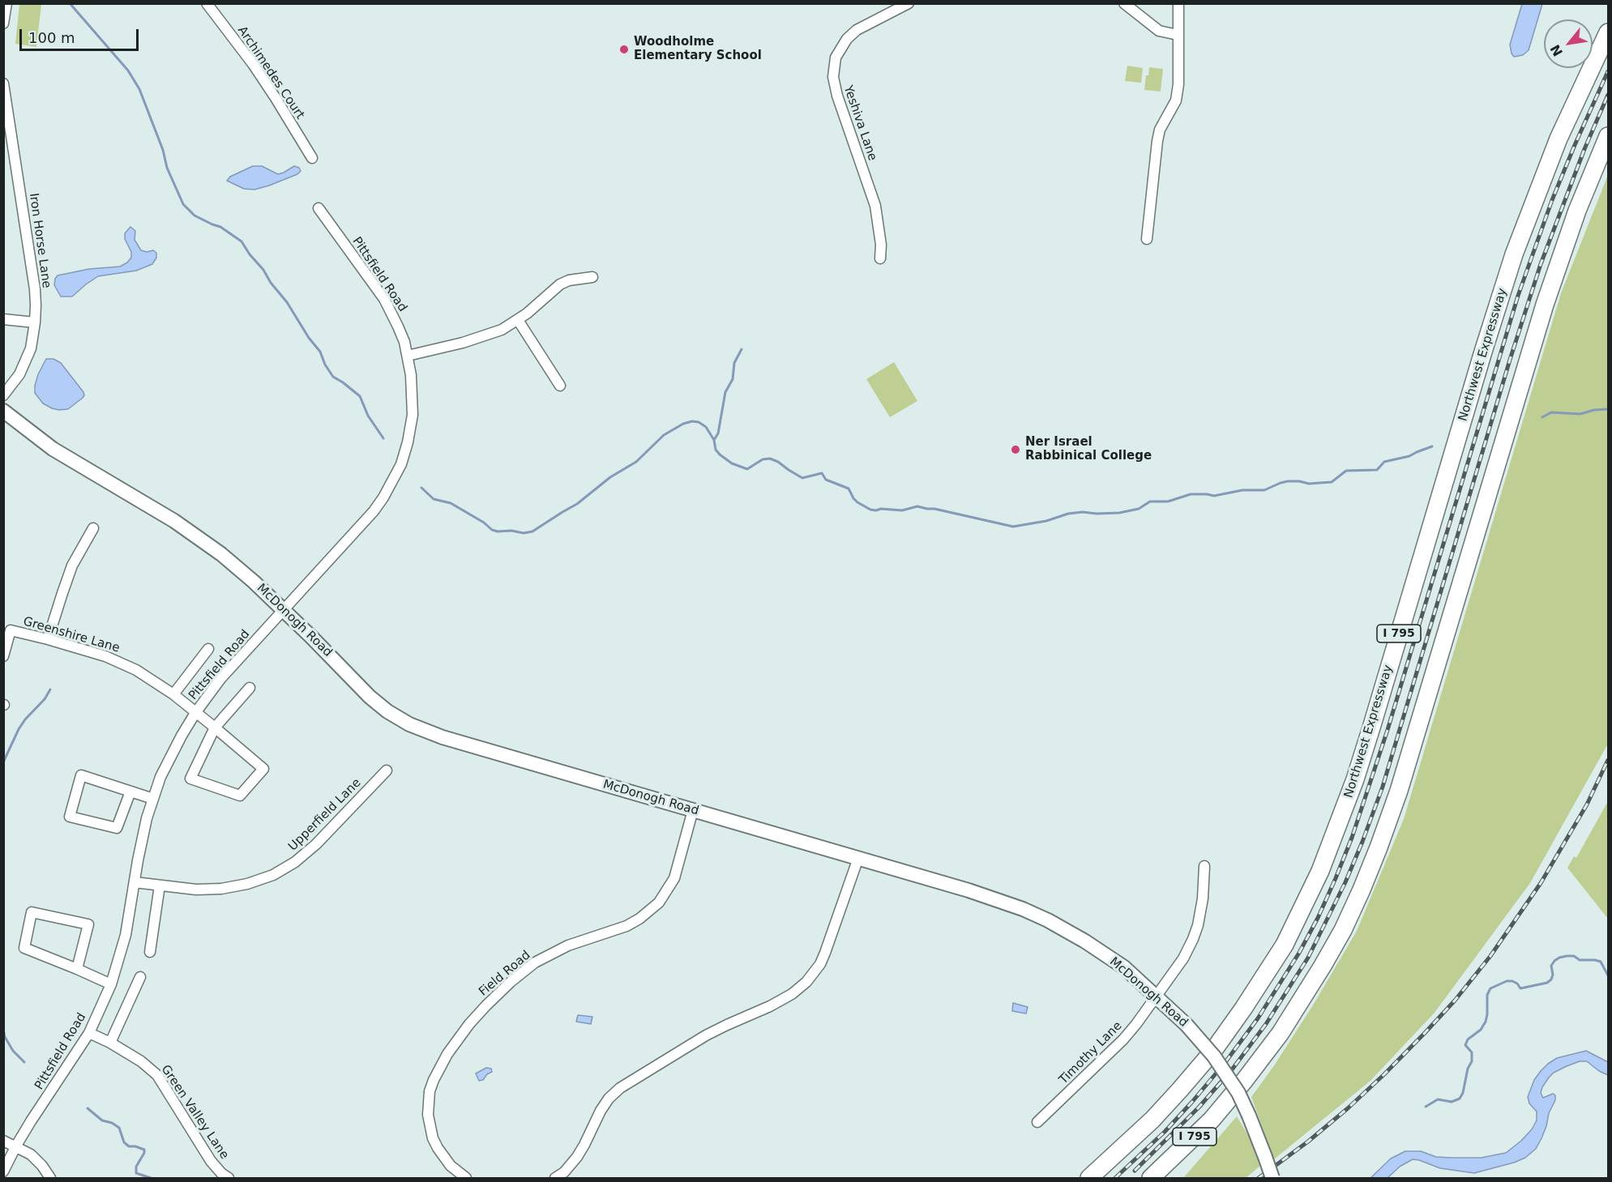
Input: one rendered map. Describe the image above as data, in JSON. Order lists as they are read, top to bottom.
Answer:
{
  "streets": {
    "highway": ["Northwest Expressway", "I 795"],
    "main road": ["McDonogh Road"],
    "street": [
      "Archimedes Court",
      "Yeshiva Lane",
      "Iron Horse Lane",
      "Pittsfield Road",
      "Greenshire Lane",
      "Upperfield Lane",
      "Field Road",
      "Timothy Lane",
      "Green Valley Lane"
    ]
  },
  "crossings": [
    ["Pittsfield Road", "McDonogh Road"],
    ["Pittsfield Road", "Greenshire Lane"],
    ["Pittsfield Road", "Upperfield Lane"],
    ["Pittsfield Road", "Green Valley Lane"],
    ["McDonogh Road", "Field Road"],
    ["McDonogh Road", "Timothy Lane"]
  ],
  "places": ["Woodholme Elementary School", "Ner Israel Rabbinical College"],
  "scale_bar": "100 m",
  "north": "bottom left"
}
